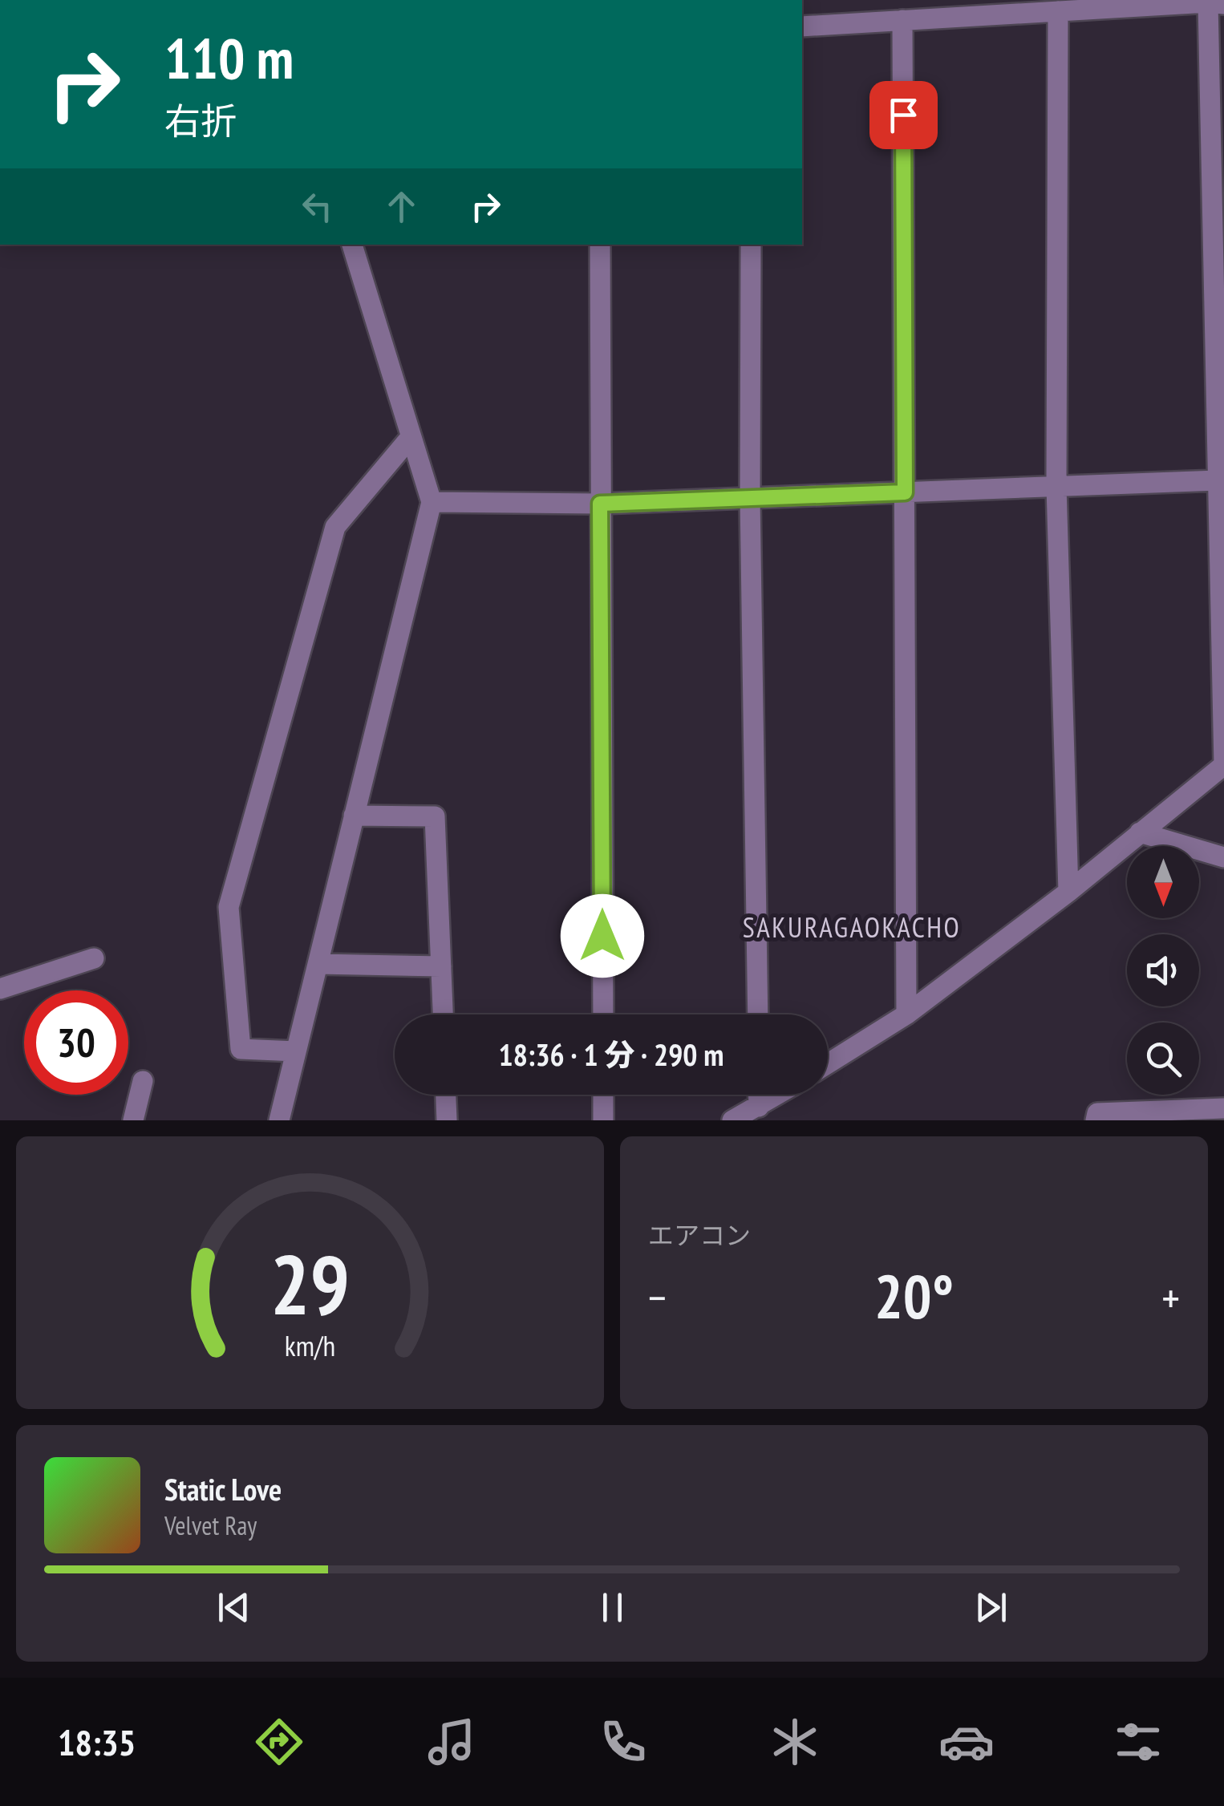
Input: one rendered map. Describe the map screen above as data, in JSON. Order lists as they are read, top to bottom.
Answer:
{
  "districts": ["SAKURAGAOKACHO"],
  "north": "bottom",
  "page": {
    "turn": ["110 m", "右折"],
    "limit": "30",
    "trip": "18:36 · 1 分 · 290 m",
    "tile": "エアコン",
    "heat": ["−", "20°", "+"],
    "song": ["Static Love", "Velvet Ray"],
    "tabs": "18:35",
    "gauge": ["29", "km/h"]
  }
}
